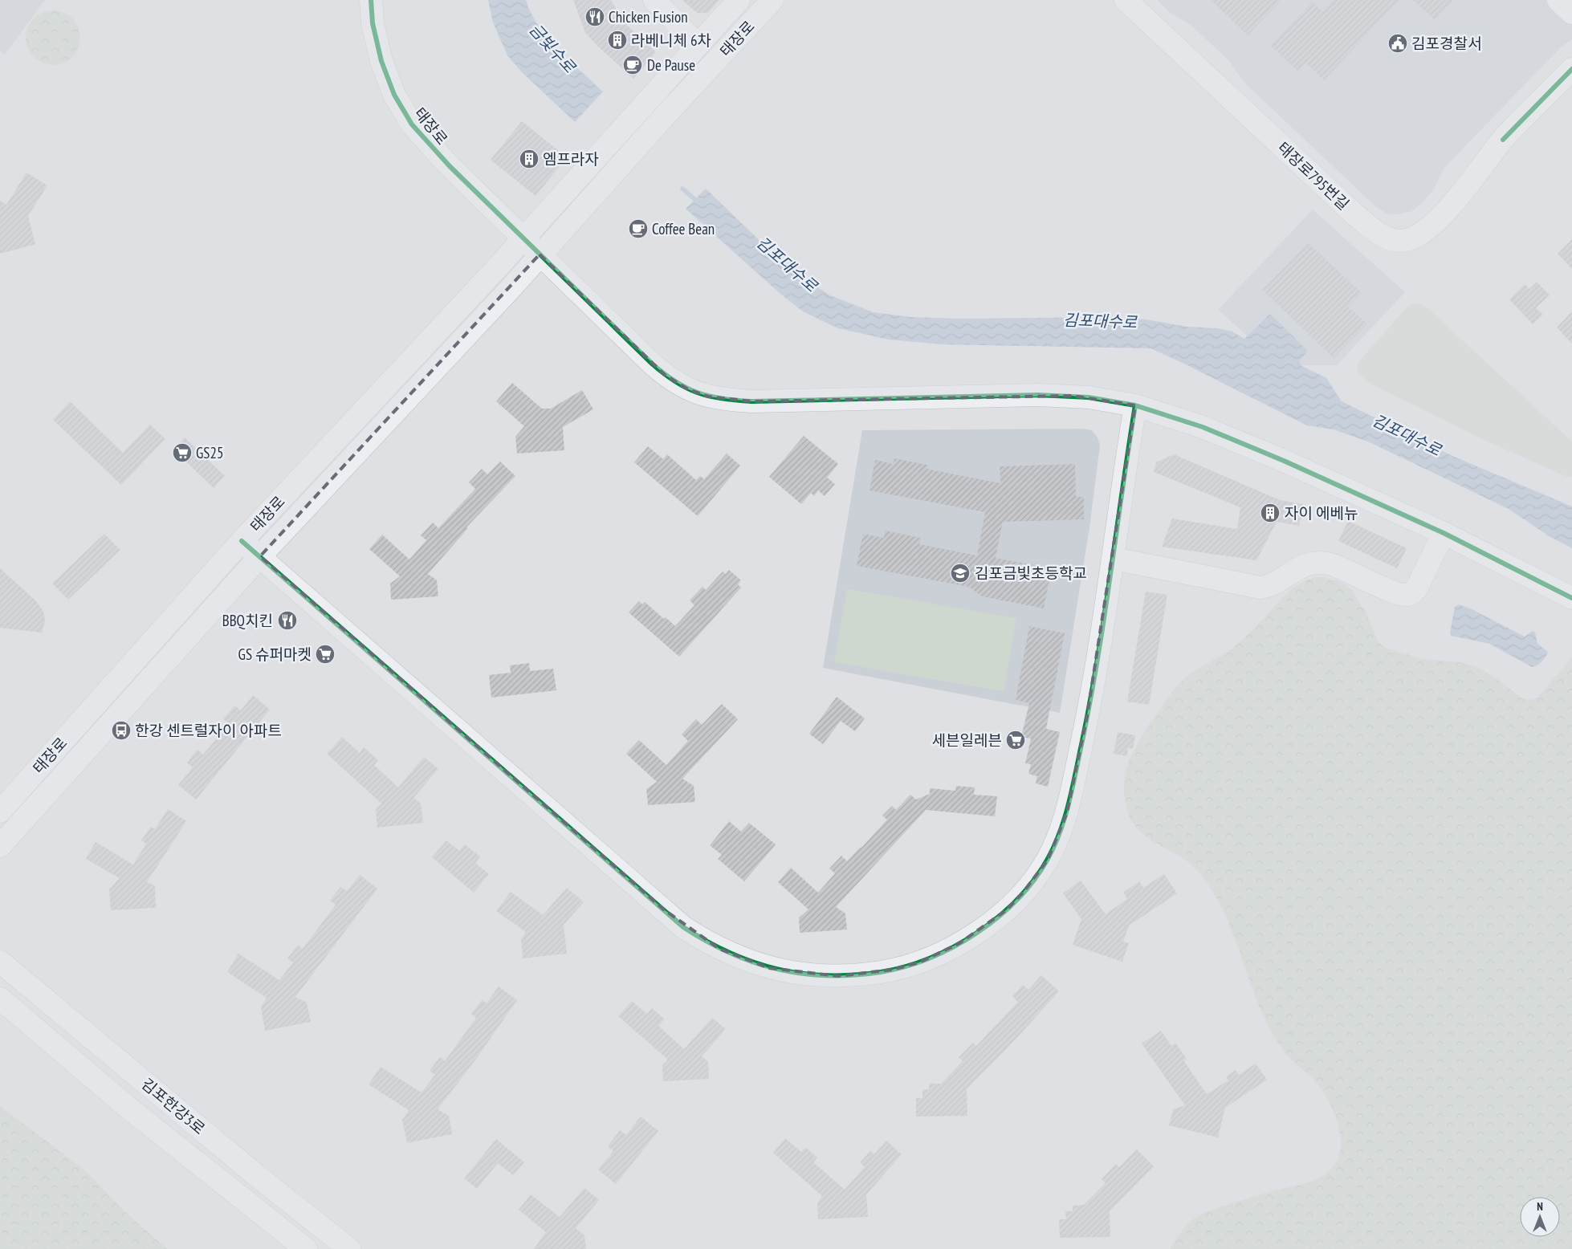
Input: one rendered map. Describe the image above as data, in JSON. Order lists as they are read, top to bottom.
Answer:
{
  "streets": {
    "street": ["태장로", "태장로795번길", "김포한강3로"]
  },
  "water": ["금빛수로", "김포대수로"],
  "places": {
    "restaurant": ["Chicken Fusion", "BBQ치킨"],
    "building": ["라베니체 6차", "엠프라자", "자이 에베뉴"],
    "public building": ["김포경찰서"],
    "cafe": ["De Pause", "Coffee Bean"],
    "supermarket": ["GS25", "GS 슈퍼마켓", "세븐일레븐"],
    "school or university": ["김포금빛초등학교"],
    "bus stop": ["한강 센트럴자이 아파트"]
  },
  "north": "top"
}
